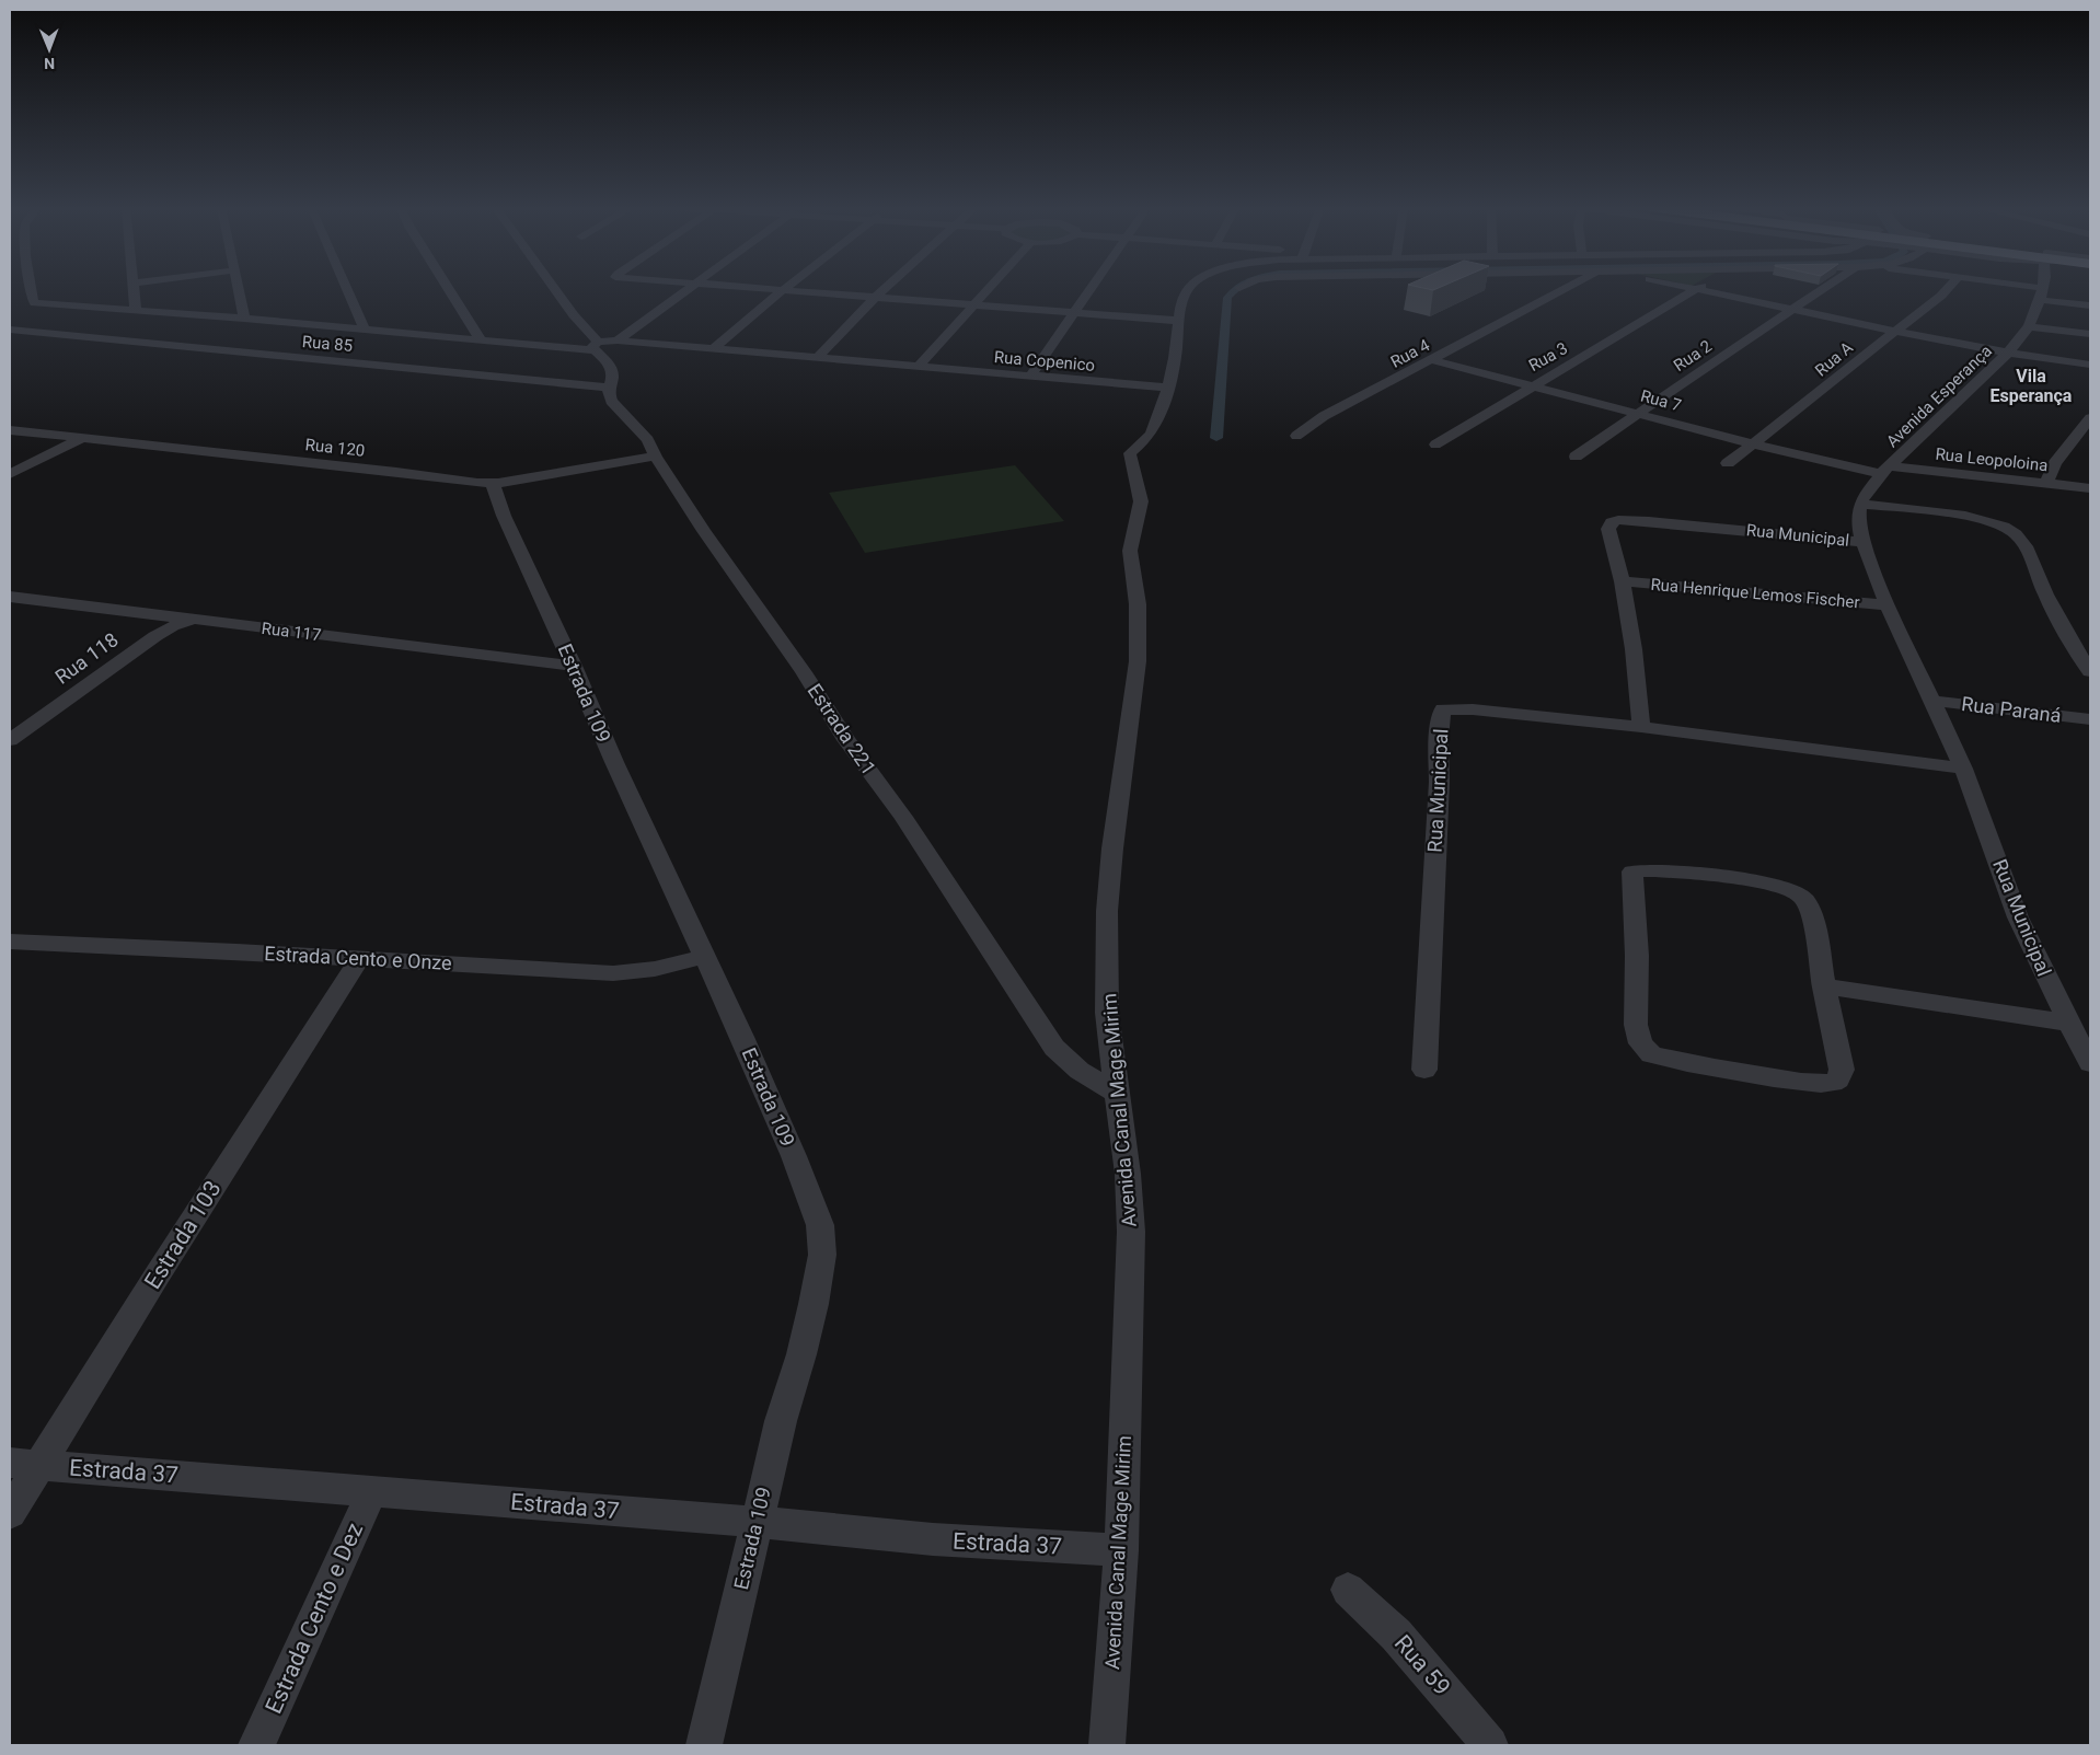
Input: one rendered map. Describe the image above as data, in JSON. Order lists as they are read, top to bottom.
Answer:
{
  "streets": {
    "street": [
      "Rua 85",
      "Rua 4",
      "Rua 2",
      "Rua 3",
      "Rua A",
      "Rua Copenico",
      "Avenida Esperança",
      "Rua 7",
      "Rua 120",
      "Rua Leopoloina",
      "Rua Municipal",
      "Rua Henrique Lemos Fischer",
      "Rua 117",
      "Rua 118",
      "Estrada 109",
      "Rua Paraná",
      "Estrada 221",
      "Estrada Cento e Onze",
      "Avenida Canal Mage Mirim",
      "Estrada 103",
      "Estrada 37",
      "Estrada Cento e Dez",
      "Rua 59"
    ]
  },
  "crossings": [
    ["Rua 85", "Estrada 221"],
    ["Rua 4", "Rua 7"],
    ["Rua 2", "Rua 7"],
    ["Rua 3", "Rua 7"],
    ["Rua A", "Rua 7"],
    ["Rua Copenico", "Estrada 221"],
    ["Rua Copenico", "Avenida Canal Mage Mirim"],
    ["Avenida Esperança", "Rua 7"],
    ["Avenida Esperança", "Rua Leopoloina"],
    ["Avenida Esperança", "Rua Municipal"],
    ["Rua 7", "Rua Leopoloina"],
    ["Rua 120", "Estrada 109"],
    ["Rua 120", "Estrada 221"],
    ["Rua Municipal", "Rua Henrique Lemos Fischer"],
    ["Rua Municipal", "Rua Paraná"],
    ["Rua 117", "Rua 118"],
    ["Rua 117", "Estrada 109"],
    ["Estrada 109", "Estrada Cento e Onze"],
    ["Estrada 109", "Estrada 37"],
    ["Estrada 221", "Avenida Canal Mage Mirim"],
    ["Estrada Cento e Onze", "Estrada 103"],
    ["Avenida Canal Mage Mirim", "Estrada 37"],
    ["Estrada 103", "Estrada 37"],
    ["Estrada 37", "Estrada Cento e Dez"]
  ],
  "districts": ["Vila Esperança"],
  "north": "bottom"
}
